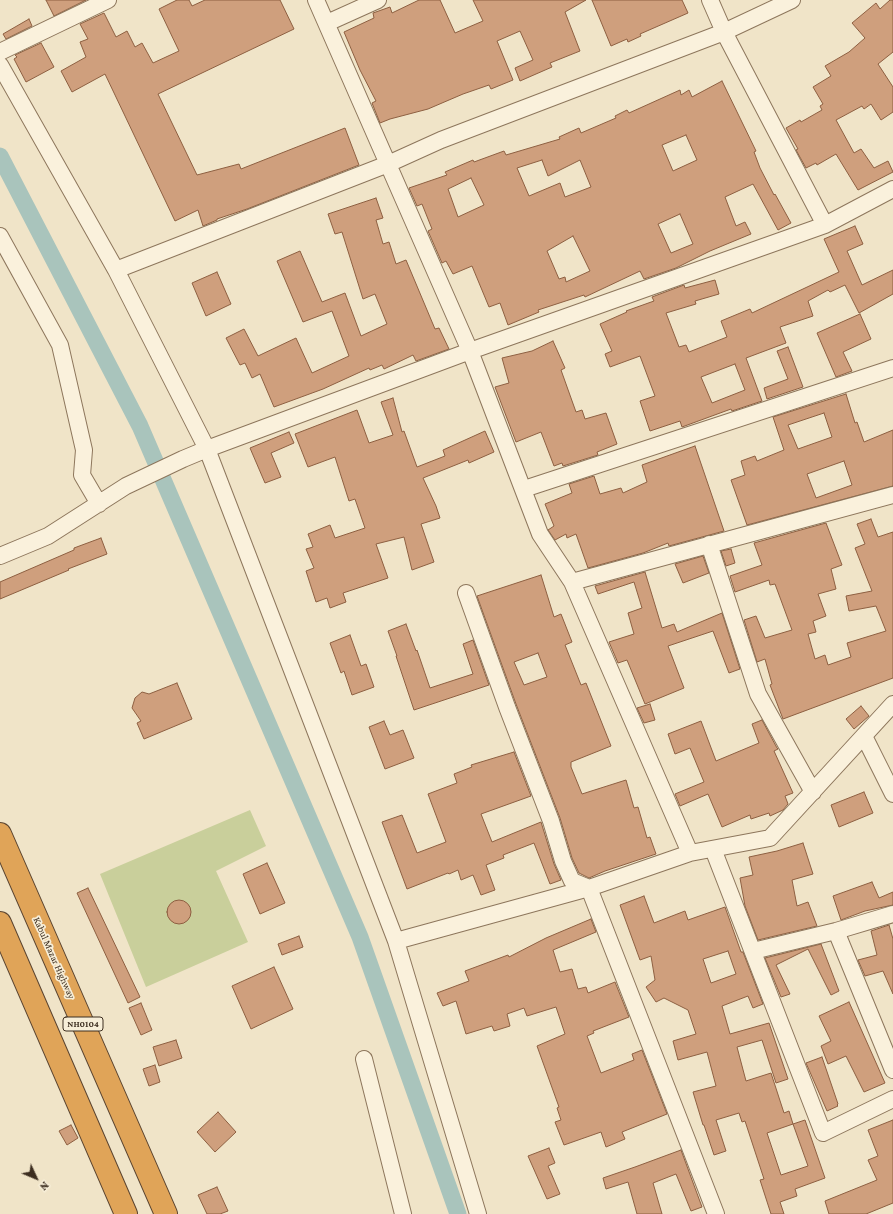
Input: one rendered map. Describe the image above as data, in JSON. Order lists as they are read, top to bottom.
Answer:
{
  "streets": {
    "highway": ["Kabul Mazar Highway", "NH0104"]
  },
  "north": "bottom right"
}
